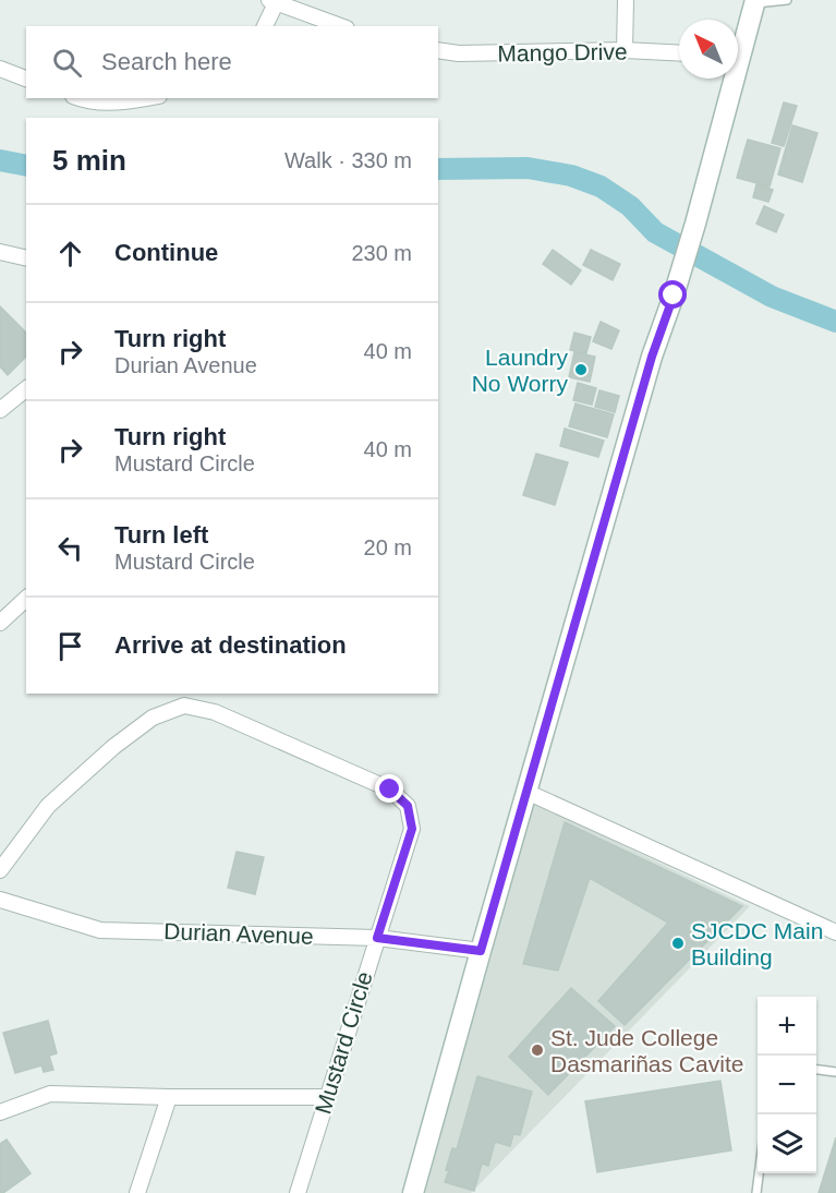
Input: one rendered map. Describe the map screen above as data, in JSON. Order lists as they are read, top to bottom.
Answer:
{
  "streets": {
    "street": ["Mango Drive", "Durian Avenue", "Mustard Circle"]
  },
  "crossings": [
    ["Durian Avenue", "Mustard Circle"]
  ],
  "places": ["Laundry No Worry", "SJCDC Main Building", "St. Jude College Dasmariñas Cavite"],
  "north": "top left",
  "page": {
    "search": "Search here",
    "heading": ["5 min", "Walk · 330 m"],
    "list": [
      ["Continue", "230 m"],
      ["Turn right", "Durian Avenue", "40 m"],
      ["Turn right", "Mustard Circle", "40 m"],
      ["Turn left", "Mustard Circle", "20 m"],
      "Arrive at destination"
    ],
    "map_buttons": ["+", "−"]
  }
}
